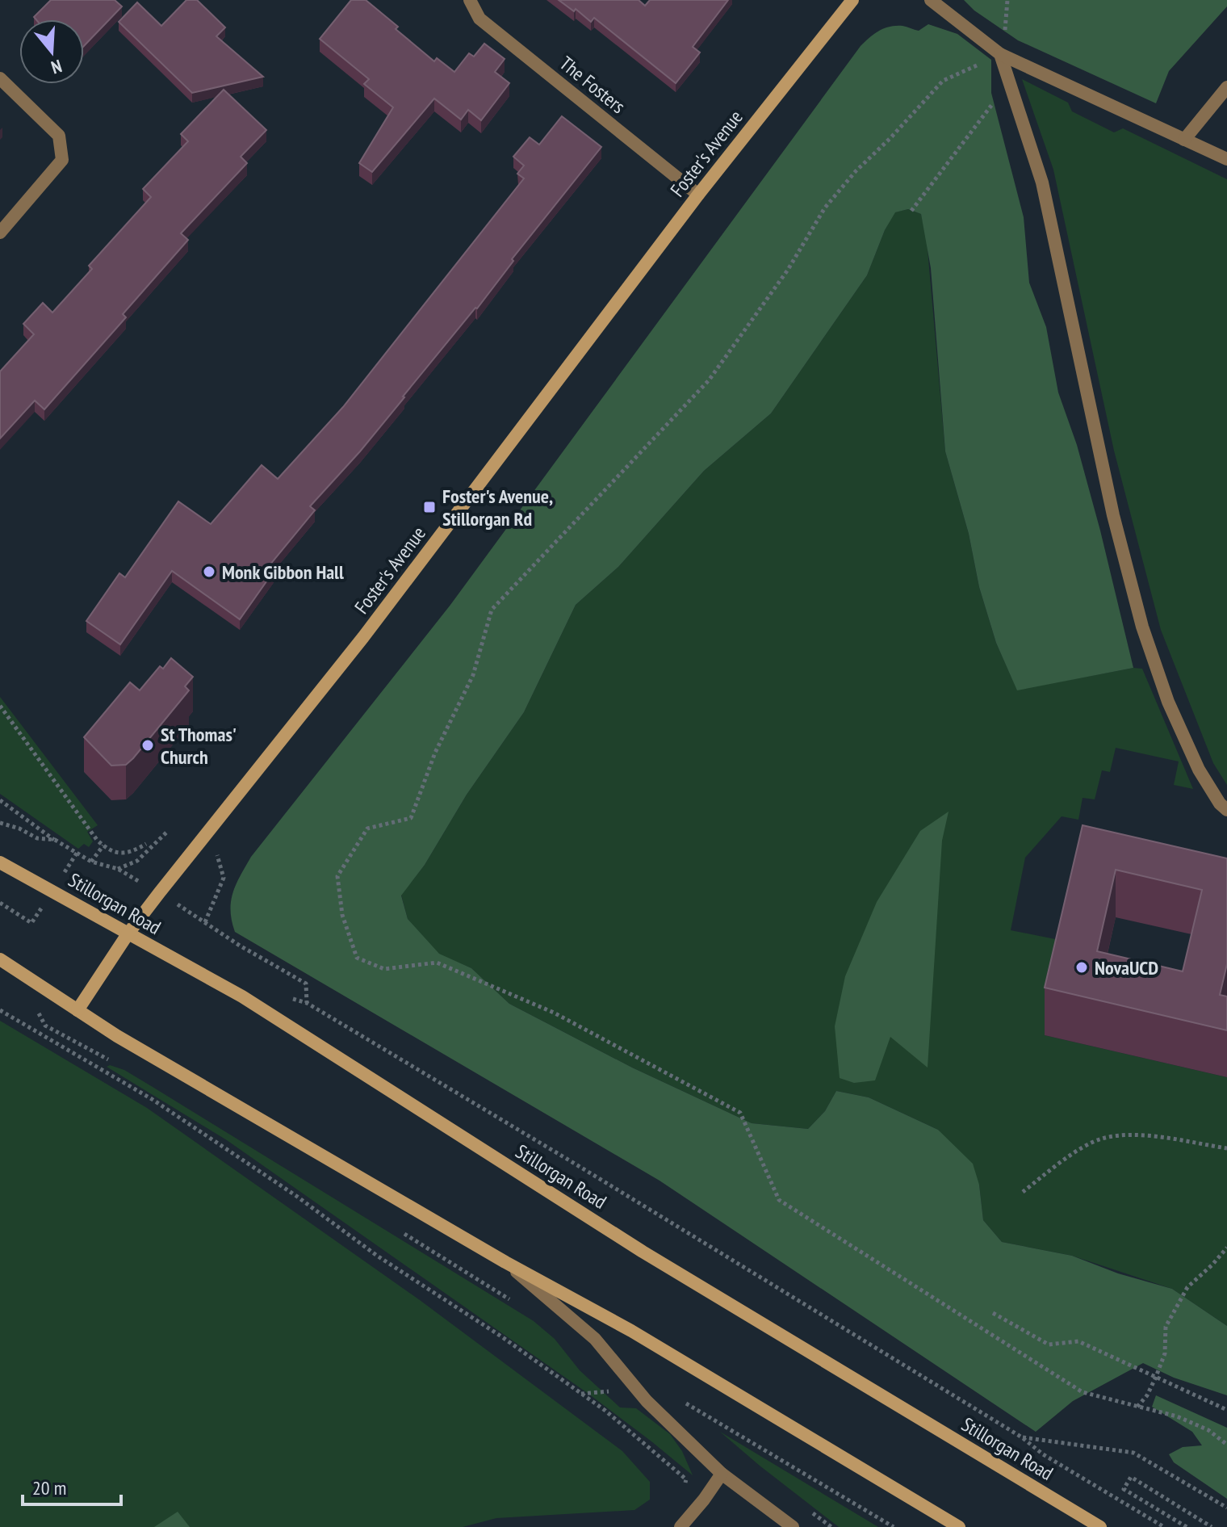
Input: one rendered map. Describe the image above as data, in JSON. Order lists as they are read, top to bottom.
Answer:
{
  "streets": {
    "main road": ["Foster's Avenue", "Stillorgan Road"],
    "street": ["The Fosters"]
  },
  "crossings": [
    ["The Fosters", "Foster's Avenue"],
    ["Foster's Avenue", "Stillorgan Road"]
  ],
  "places": {
    "transit": ["Foster's Avenue, Stillorgan Rd"],
    "other": ["Monk Gibbon Hall", "St Thomas' Church", "NovaUCD"]
  },
  "scale_bar": "20 m",
  "north": "bottom"
}
